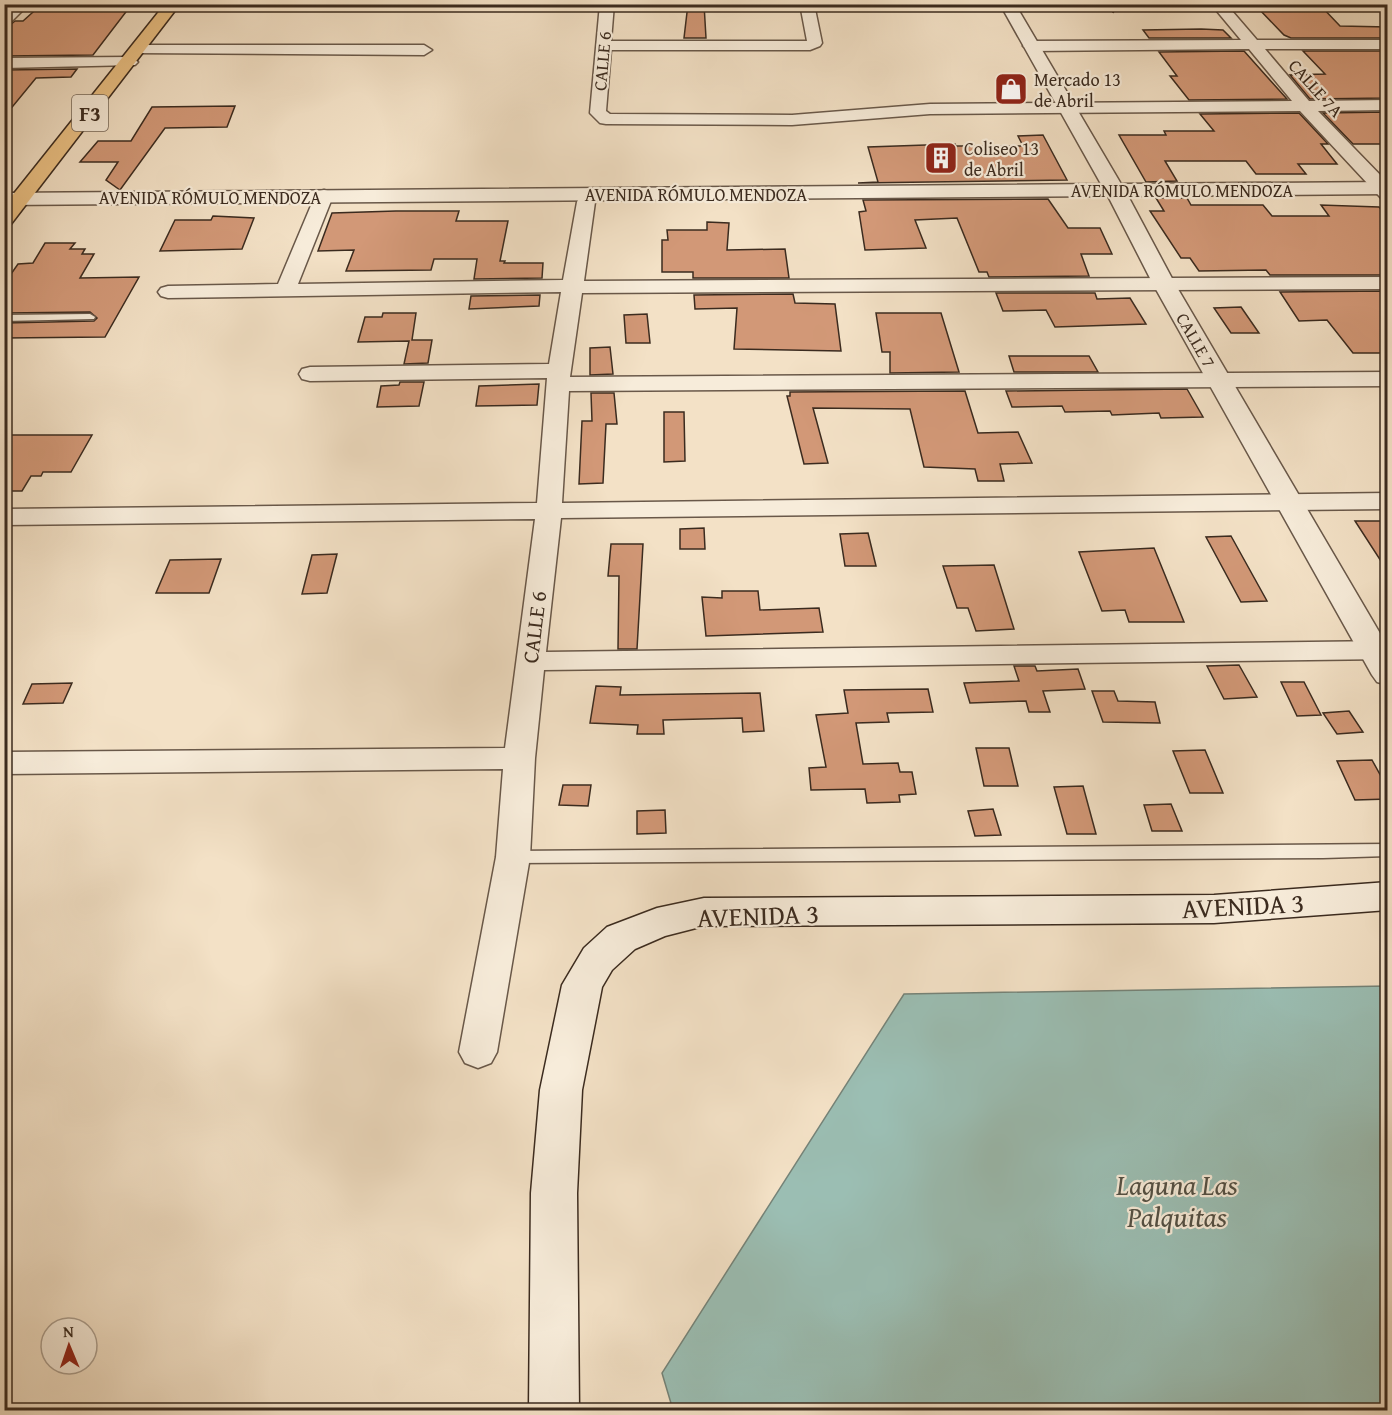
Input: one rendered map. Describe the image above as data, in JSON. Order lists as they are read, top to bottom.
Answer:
{
  "streets": {
    "highway": ["F3"],
    "street": [
      "CALLE 6",
      "CALLE 7A",
      "AVENIDA RÓMULO MENDOZA",
      "CALLE 7",
      "AVENIDA 3"
    ]
  },
  "crossings": [
    ["CALLE 6", "AVENIDA RÓMULO MENDOZA"],
    ["CALLE 6", "CALLE 7"],
    ["CALLE 7A", "AVENIDA RÓMULO MENDOZA"],
    ["F3", "AVENIDA RÓMULO MENDOZA"],
    ["AVENIDA RÓMULO MENDOZA", "CALLE 7"]
  ],
  "water": ["Laguna Las Palquitas"],
  "places": {
    "shop": ["Mercado 13 de Abril"],
    "building": ["Coliseo 13 de Abril"]
  },
  "north": "top"
}
